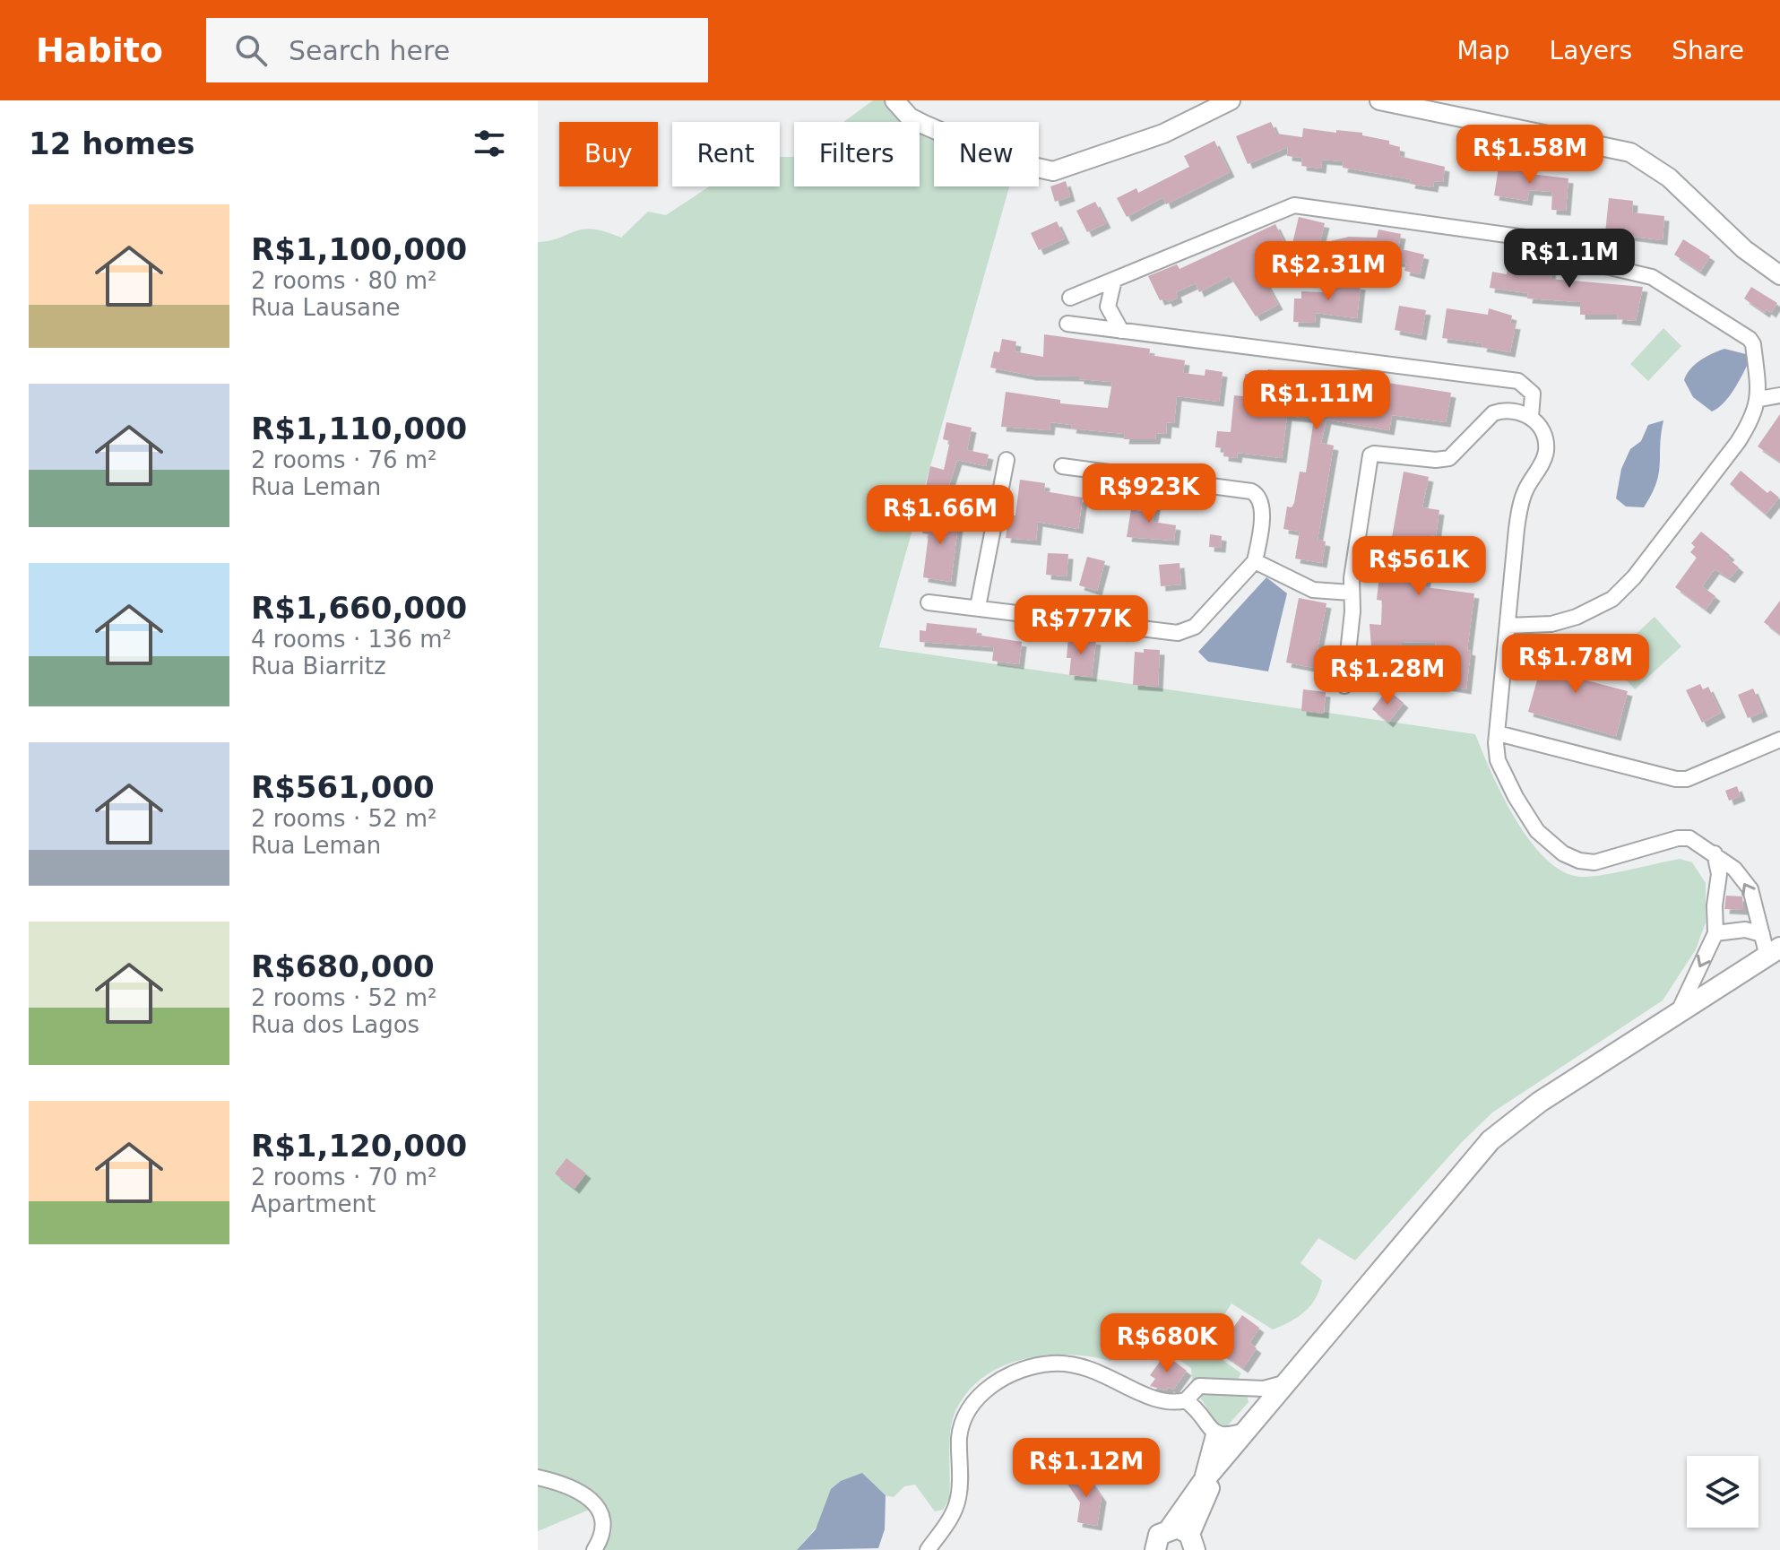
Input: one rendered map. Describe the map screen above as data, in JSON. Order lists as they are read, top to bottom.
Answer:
{
  "page": {
    "header": "Habito",
    "search": "Search here",
    "nav": ["Map", "Layers", "Share"],
    "heading": "12 homes",
    "chip": [
      "Buy",
      "Rent",
      "Filters",
      "New"
    ],
    "price": [
      "R$1.58M",
      "R$1.1M",
      "R$2.31M",
      "R$1.11M",
      "R$923K",
      "R$1.66M",
      "R$561K",
      "R$777K",
      "R$1.78M",
      "R$1.28M",
      "R$680K",
      "R$1.12M"
    ],
    "list": [
      {
        "name": "R$1,100,000",
        "note": "2 rooms · 80 m² · Rua Lausane"
      },
      {
        "name": "R$1,110,000",
        "note": "2 rooms · 76 m² · Rua Leman"
      },
      {
        "name": "R$1,660,000",
        "note": "4 rooms · 136 m² · Rua Biarritz"
      },
      {
        "name": "R$561,000",
        "note": "2 rooms · 52 m² · Rua Leman"
      },
      {
        "name": "R$680,000",
        "note": "2 rooms · 52 m² · Rua dos Lagos"
      },
      {
        "name": "R$1,120,000",
        "note": "2 rooms · 70 m² · Apartment"
      }
    ]
  }
}
